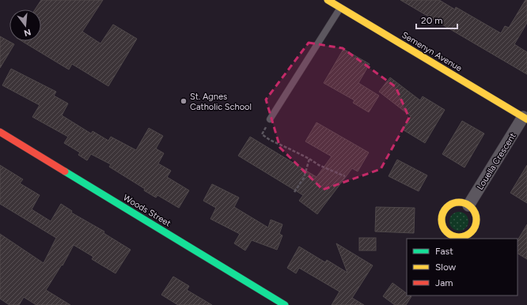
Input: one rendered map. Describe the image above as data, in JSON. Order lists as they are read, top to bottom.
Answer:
{
  "streets": {
    "street": ["Semenyn Avenue", "Louella Crescent", "Woods Street"]
  },
  "crossings": [
    ["Semenyn Avenue", "Louella Crescent"]
  ],
  "places": ["St. Agnes Catholic School"],
  "legend": ["Fast", "Slow", "Jam"],
  "scale_bar": "20 m",
  "north": "bottom"
}
